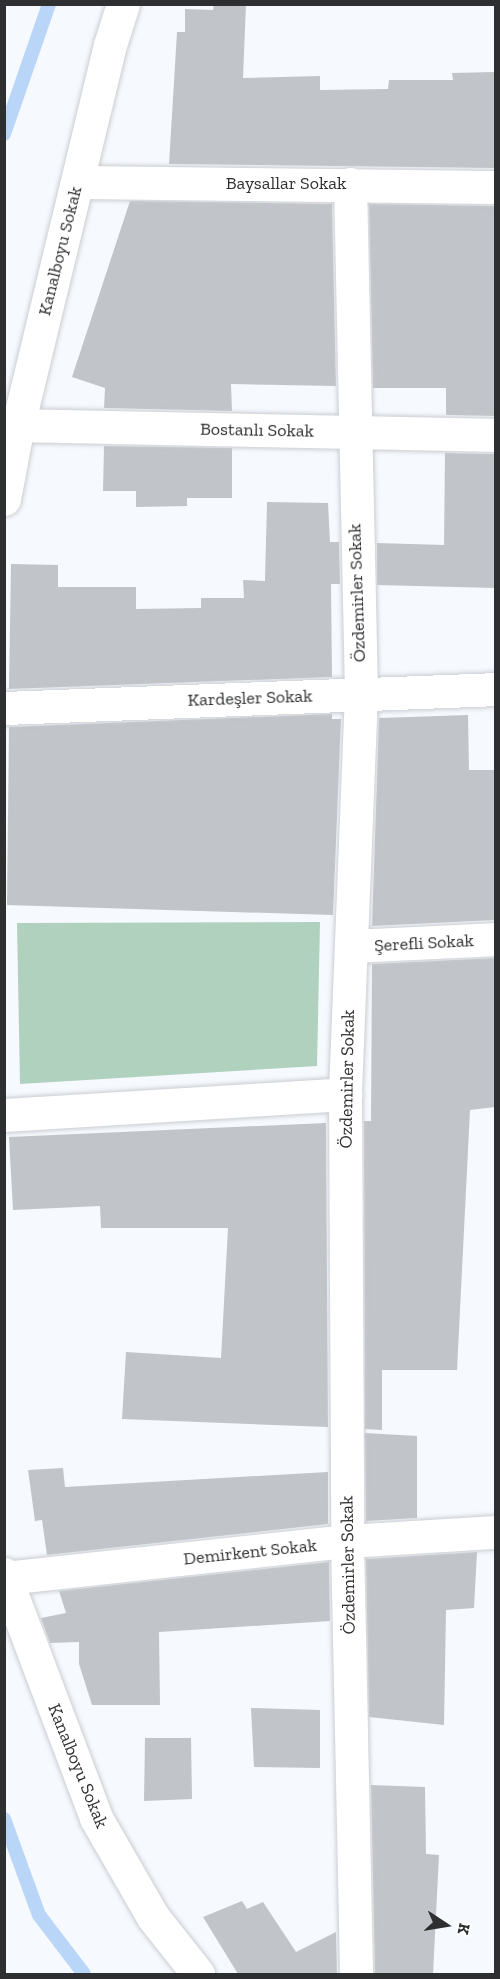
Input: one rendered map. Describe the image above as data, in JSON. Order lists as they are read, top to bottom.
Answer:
{
  "streets": {
    "street": [
      "Baysallar Sokak",
      "Kanalboyu Sokak",
      "Bostanlı Sokak",
      "Özdemirler Sokak",
      "Kardeşler Sokak",
      "Şerefli Sokak",
      "Demirkent Sokak"
    ]
  },
  "crossings": [
    ["Baysallar Sokak", "Kanalboyu Sokak"],
    ["Baysallar Sokak", "Özdemirler Sokak"],
    ["Kanalboyu Sokak", "Bostanlı Sokak"],
    ["Kanalboyu Sokak", "Demirkent Sokak"],
    ["Bostanlı Sokak", "Özdemirler Sokak"],
    ["Özdemirler Sokak", "Kardeşler Sokak"],
    ["Özdemirler Sokak", "Şerefli Sokak"],
    ["Özdemirler Sokak", "Demirkent Sokak"]
  ],
  "north": "right"
}
